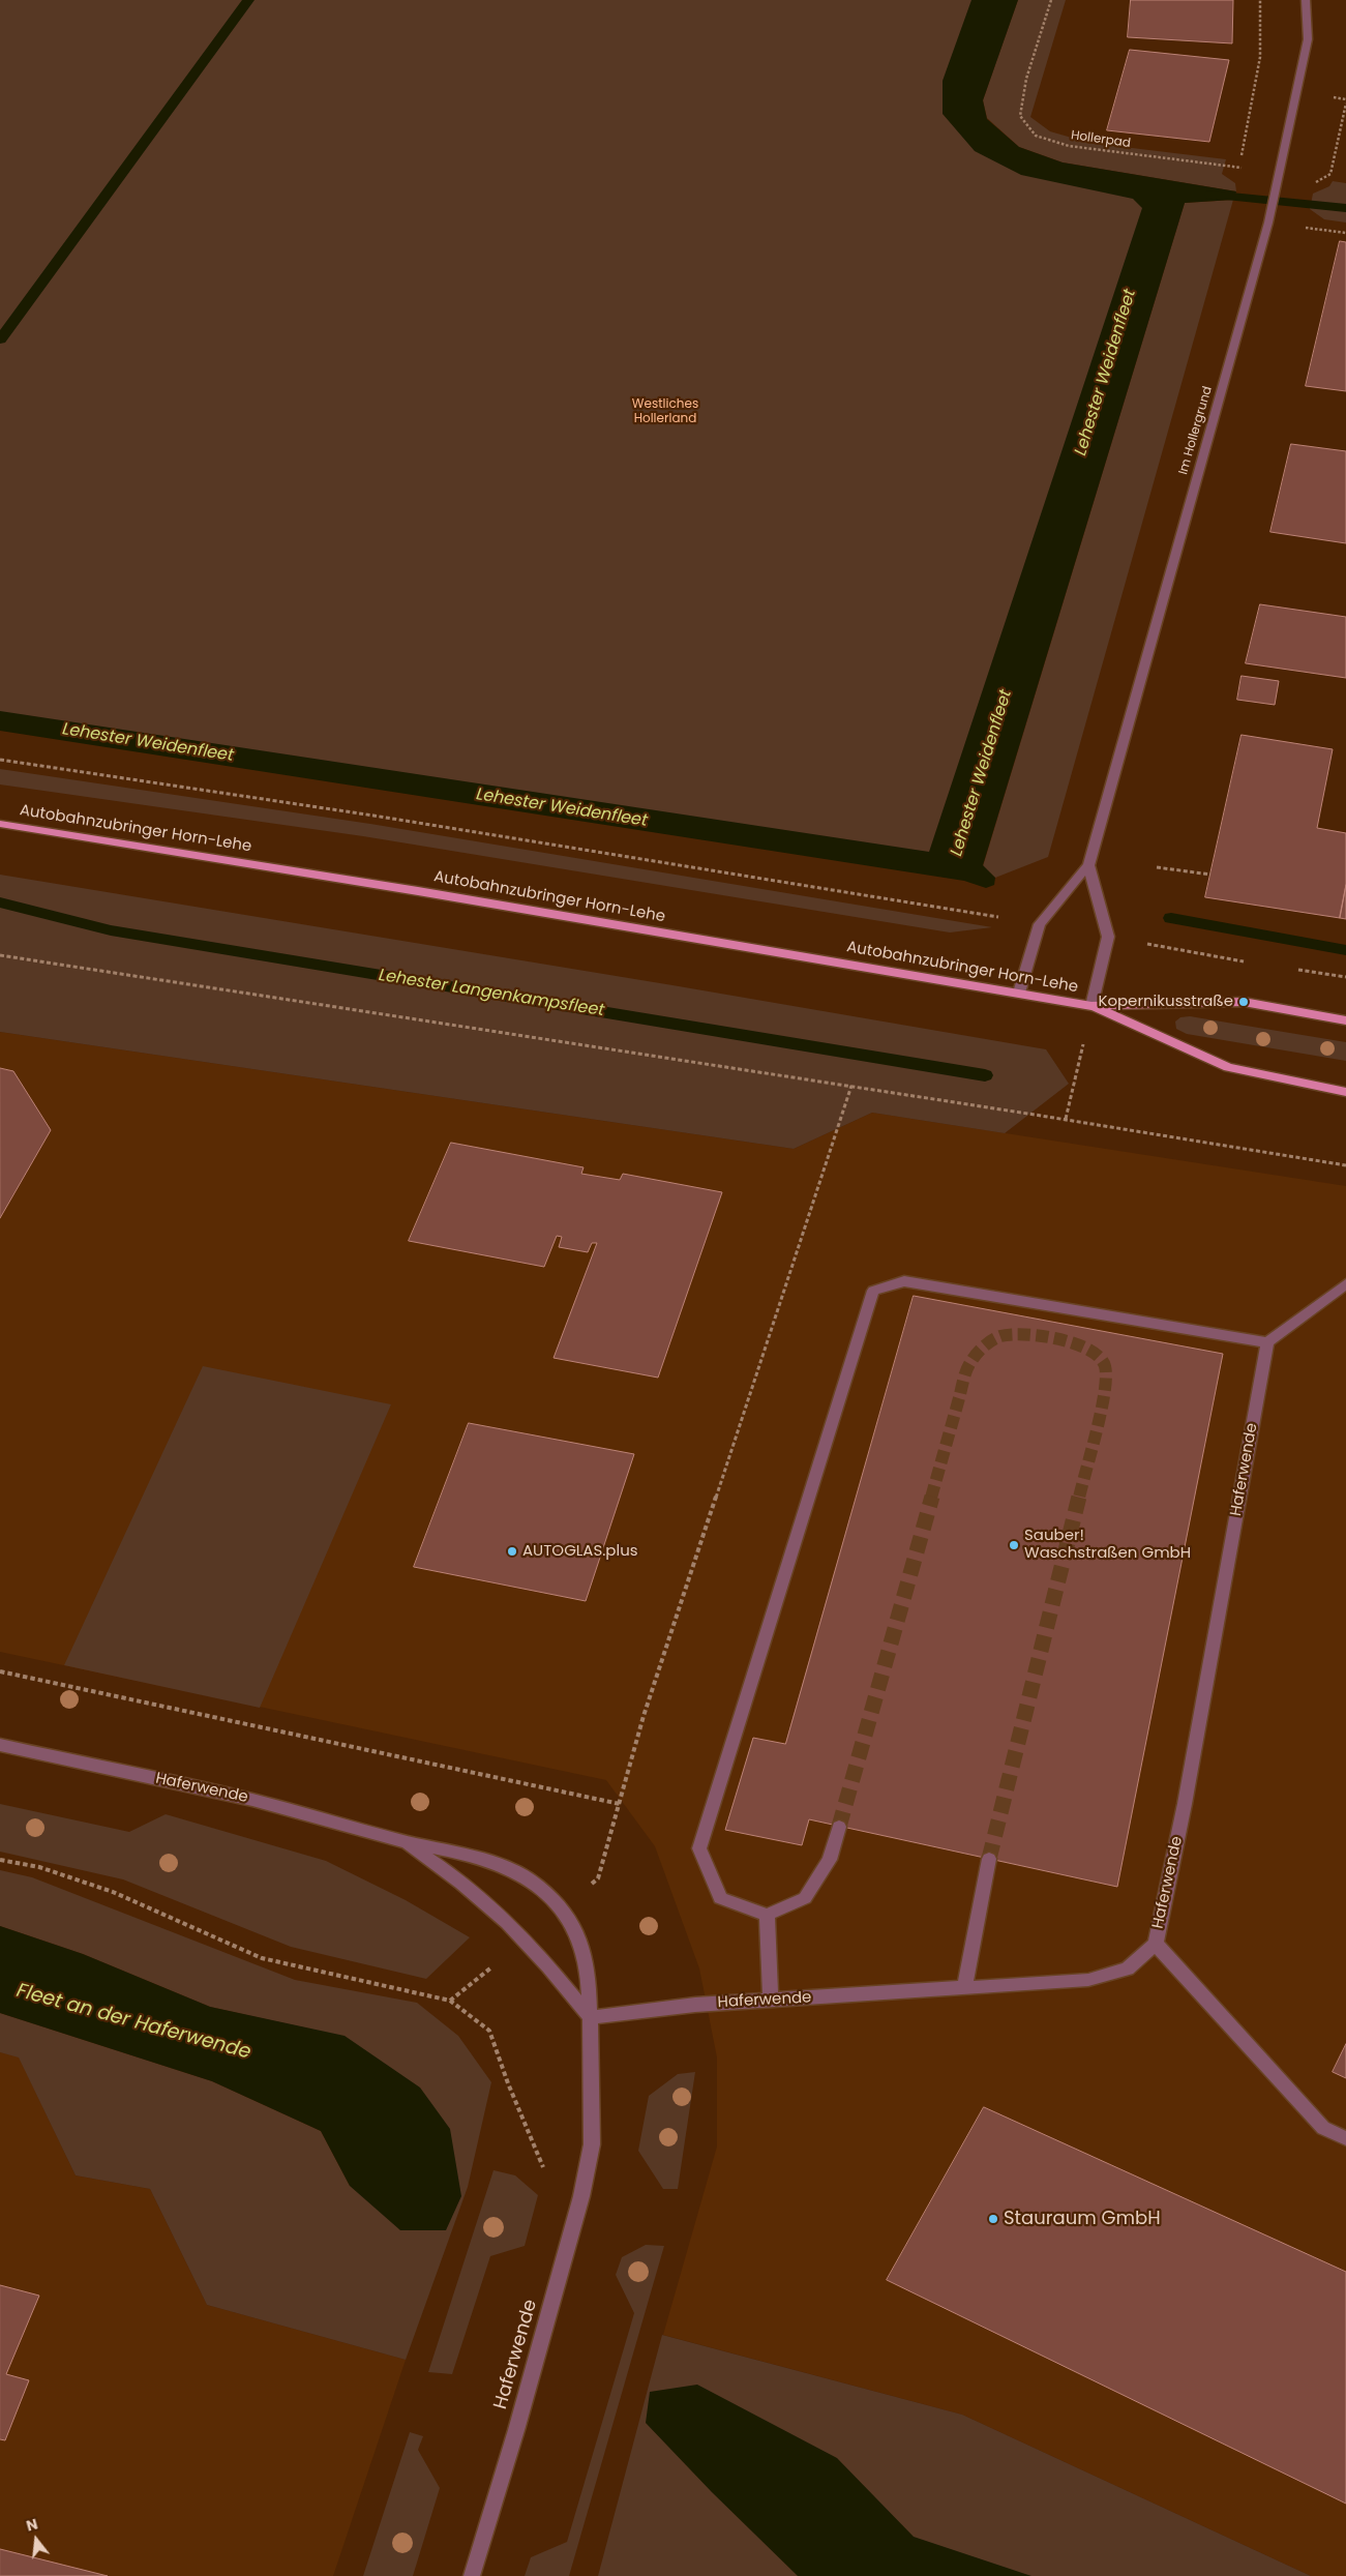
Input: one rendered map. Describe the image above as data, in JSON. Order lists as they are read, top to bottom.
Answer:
{
  "streets": {
    "main road": ["Autobahnzubringer Horn-Lehe"],
    "street": ["Im Hollergrund", "Haferwende"],
    "path": ["Hollerpad"]
  },
  "crossings": [
    ["Im Hollergrund", "Autobahnzubringer Horn-Lehe"]
  ],
  "water": ["Lehester Weidenfleet", "Lehester Langenkampsfleet", "Fleet an der Haferwende"],
  "parks": ["Westliches Hollerland"],
  "places": [
    "Kopernikusstraße",
    "Sauber! Waschstraßen GmbH",
    "AUTOGLAS.plus",
    "Stauraum GmbH"
  ],
  "north": "top"
}
